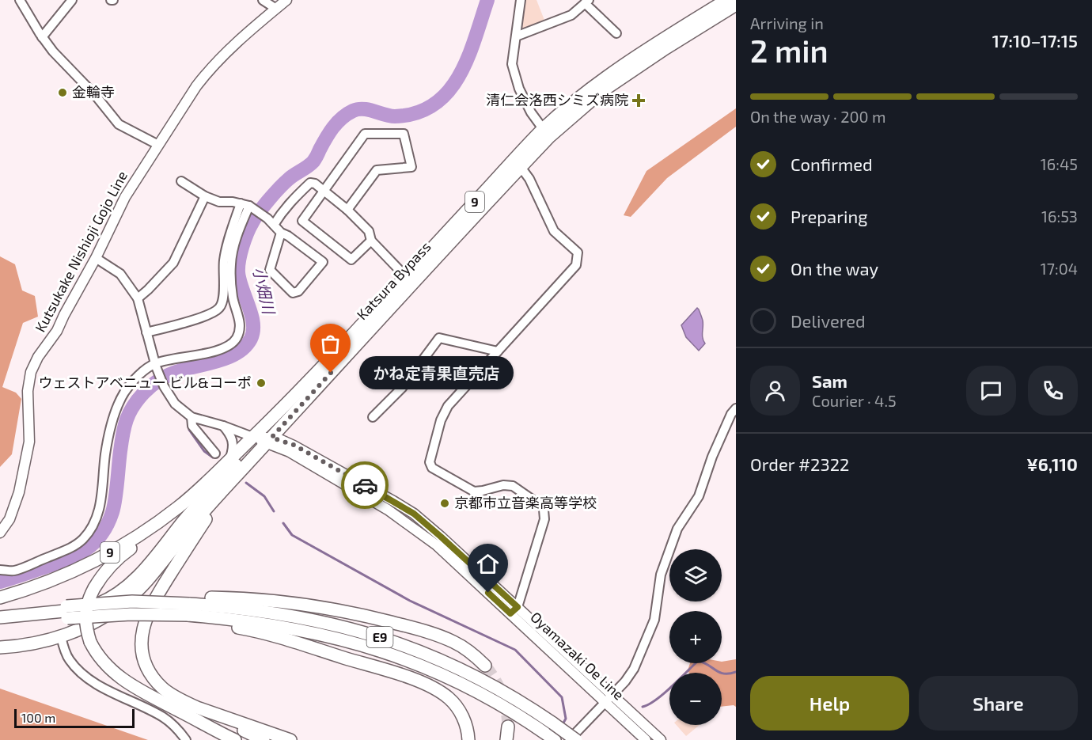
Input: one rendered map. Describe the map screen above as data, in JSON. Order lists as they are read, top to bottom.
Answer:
{
  "streets": {
    "highway": ["9", "Katsura Bypass", "E9"],
    "main road": ["Kutsukake Nishioji Gojo Line", "Oyamazaki Oe Line"]
  },
  "crossings": [
    ["Katsura Bypass", "Oyamazaki Oe Line"]
  ],
  "water": ["小畑川"],
  "places": {
    "other": [
      "金輪寺",
      "かね定青果直売店",
      "ウェストアベニュー ビル&コーポ",
      "京都市立音楽高等学校"
    ],
    "health": ["清仁会洛西シミズ病院"]
  },
  "scale_bar": "100 m",
  "page": {
    "heading": ["2 min", "Arriving in", "17:10–17:15"],
    "panel": [
      "Sam",
      "Courier · 4.5",
      "Order #2322",
      "¥6,110"
    ],
    "bar": "On the way · 200 m",
    "list": [
      ["Confirmed", "16:45"],
      ["Preparing", "16:53"],
      ["On the way", "17:04"],
      "Delivered"
    ],
    "bubble": "かね定青果直売店",
    "map_buttons": ["+", "−"],
    "buttons": ["Help", "Share"],
    "scale": "100 m"
  }
}
